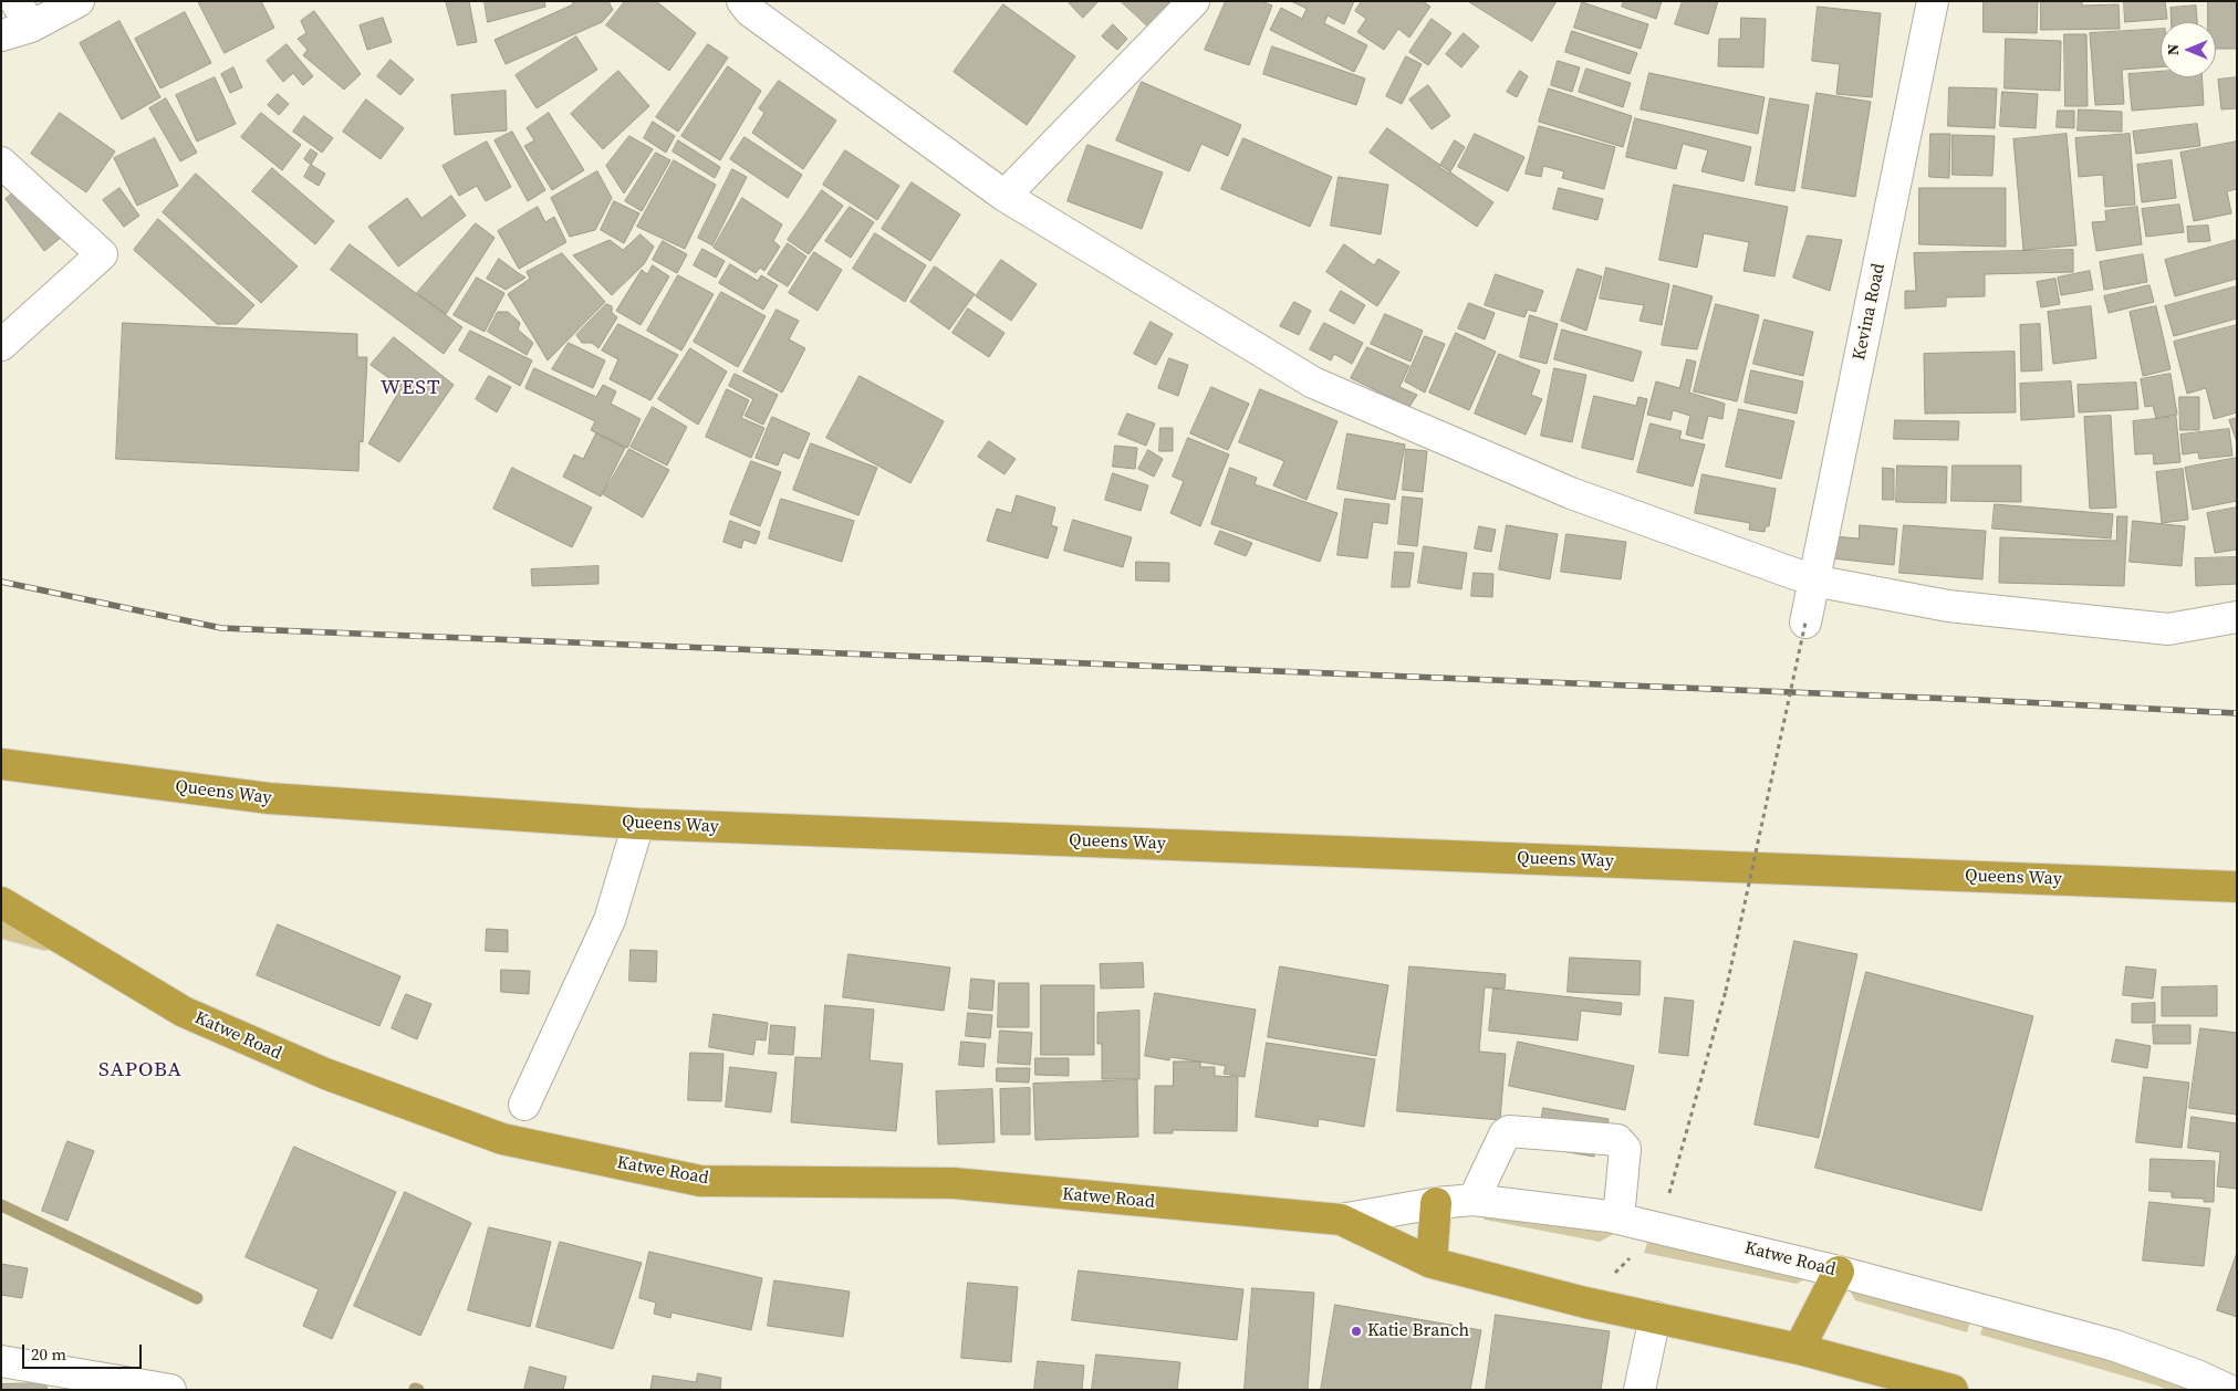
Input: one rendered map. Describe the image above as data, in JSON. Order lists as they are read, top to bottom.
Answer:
{
  "streets": {
    "highway": ["Queens Way", "Katwe Road"],
    "street": ["Kevina Road"]
  },
  "districts": ["WEST", "SAPOBA"],
  "places": ["Katie Branch"],
  "scale_bar": "20 m",
  "north": "left"
}
